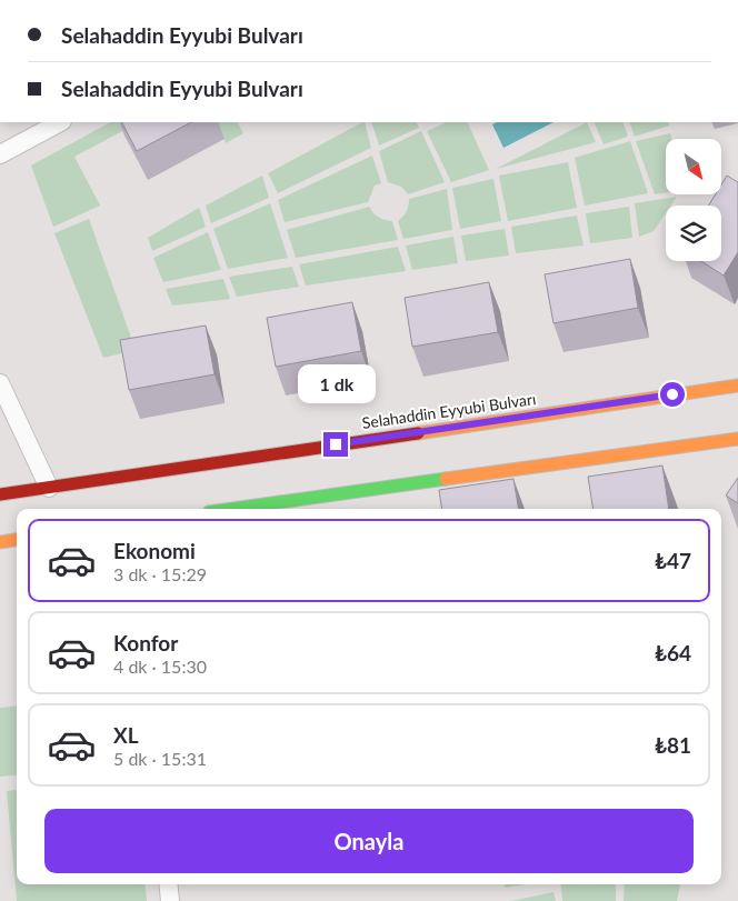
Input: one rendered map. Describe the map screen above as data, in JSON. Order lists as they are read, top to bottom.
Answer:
{
  "streets": {
    "main road": ["Selahaddin Eyyubi Bulvarı"]
  },
  "north": "bottom right",
  "page": {
    "banner": ["Selahaddin Eyyubi Bulvarı", "Selahaddin Eyyubi Bulvarı"],
    "bubble": "1 dk",
    "list": [
      {
        "name": "Ekonomi",
        "note": "3 dk · 15:29",
        "value": "₺47"
      },
      {
        "name": "Konfor",
        "note": "4 dk · 15:30",
        "value": "₺64"
      },
      {
        "name": "XL",
        "note": "5 dk · 15:31",
        "value": "₺81"
      }
    ],
    "buttons": "Onayla"
  }
}
